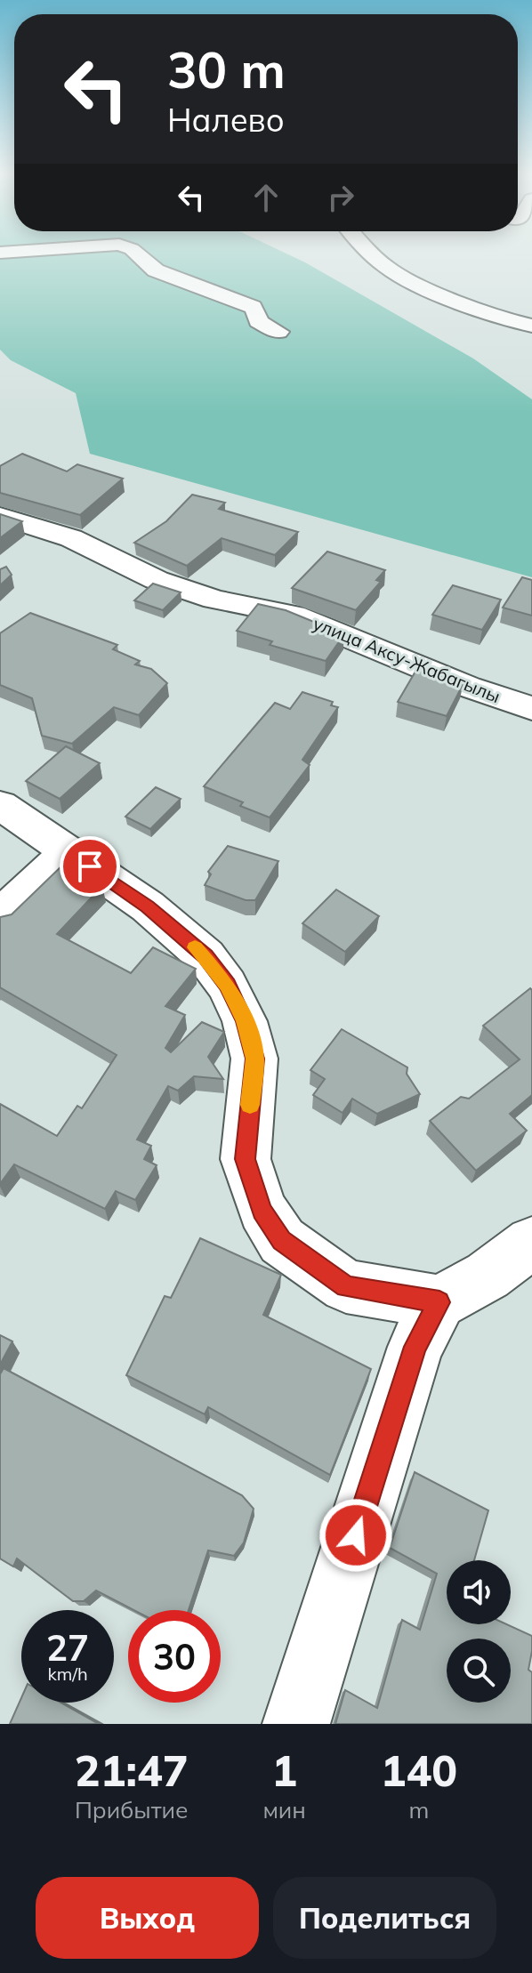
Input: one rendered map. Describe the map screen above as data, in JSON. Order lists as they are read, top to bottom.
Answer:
{
  "streets": {
    "street": ["улица Аксу-Жабагылы"]
  },
  "page": {
    "turn": ["30 m", "Налево"],
    "speed": "27 km/h",
    "limit": "30",
    "eta": [
      "21:47",
      "Прибытие",
      "1",
      "мин",
      "140",
      "m"
    ],
    "buttons": ["Выход", "Поделиться"]
  }
}
